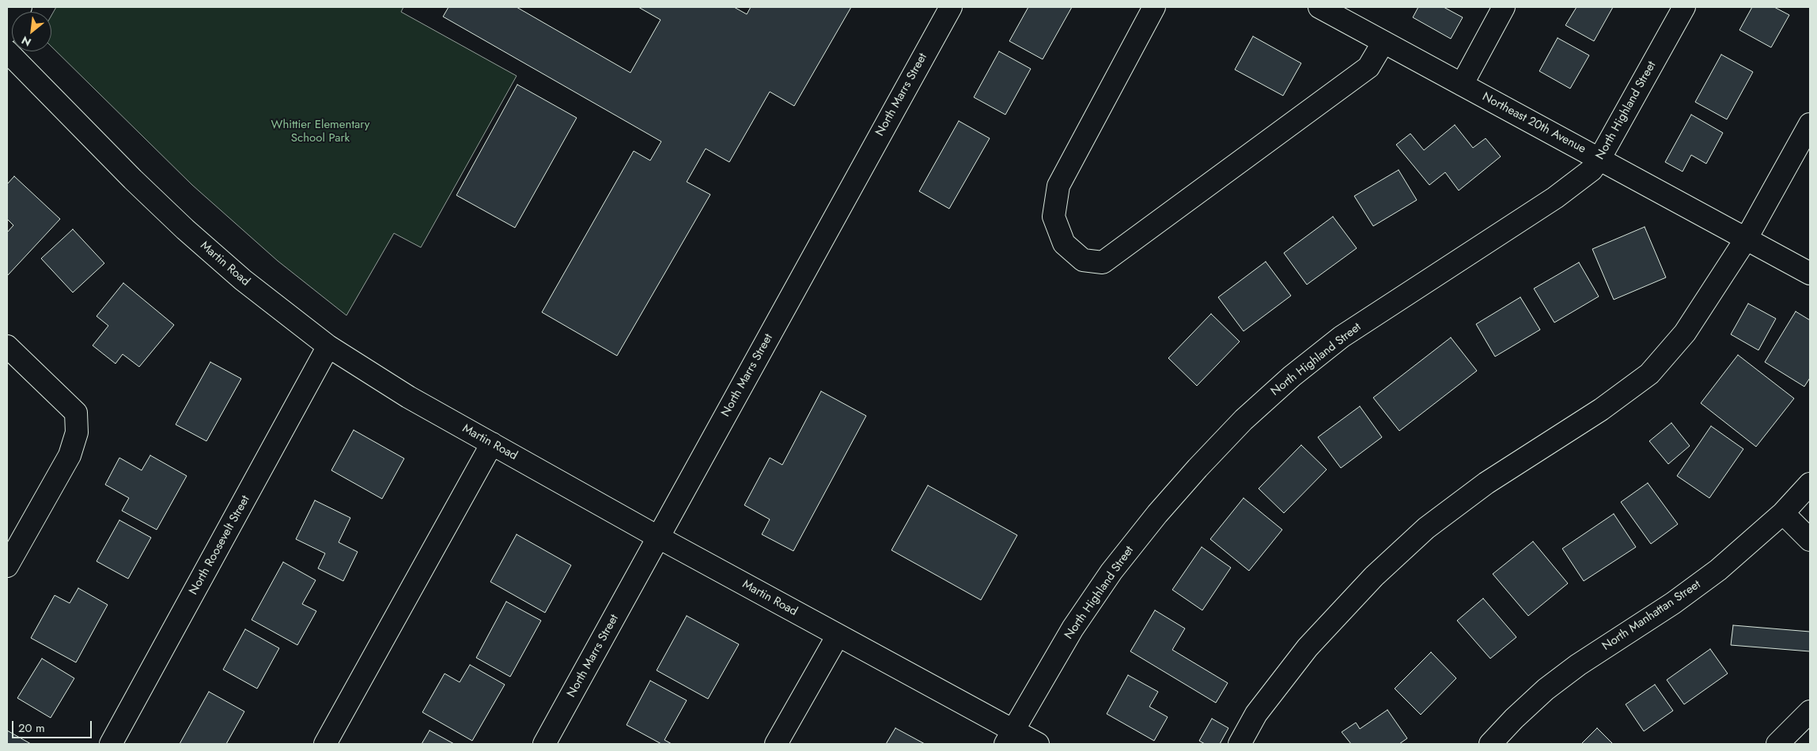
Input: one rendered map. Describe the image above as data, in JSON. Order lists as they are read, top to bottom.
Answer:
{
  "streets": {
    "street": [
      "North Marrs Street",
      "North Highland Street",
      "Northeast 20th Avenue",
      "Martin Road",
      "North Roosevelt Street",
      "North Manhattan Street"
    ]
  },
  "crossings": [
    ["North Marrs Street", "Martin Road"],
    ["North Highland Street", "Northeast 20th Avenue"],
    ["North Highland Street", "Martin Road"],
    ["Martin Road", "North Roosevelt Street"]
  ],
  "parks": ["Whittier Elementary School Park"],
  "scale_bar": "20 m",
  "north": "bottom left"
}
